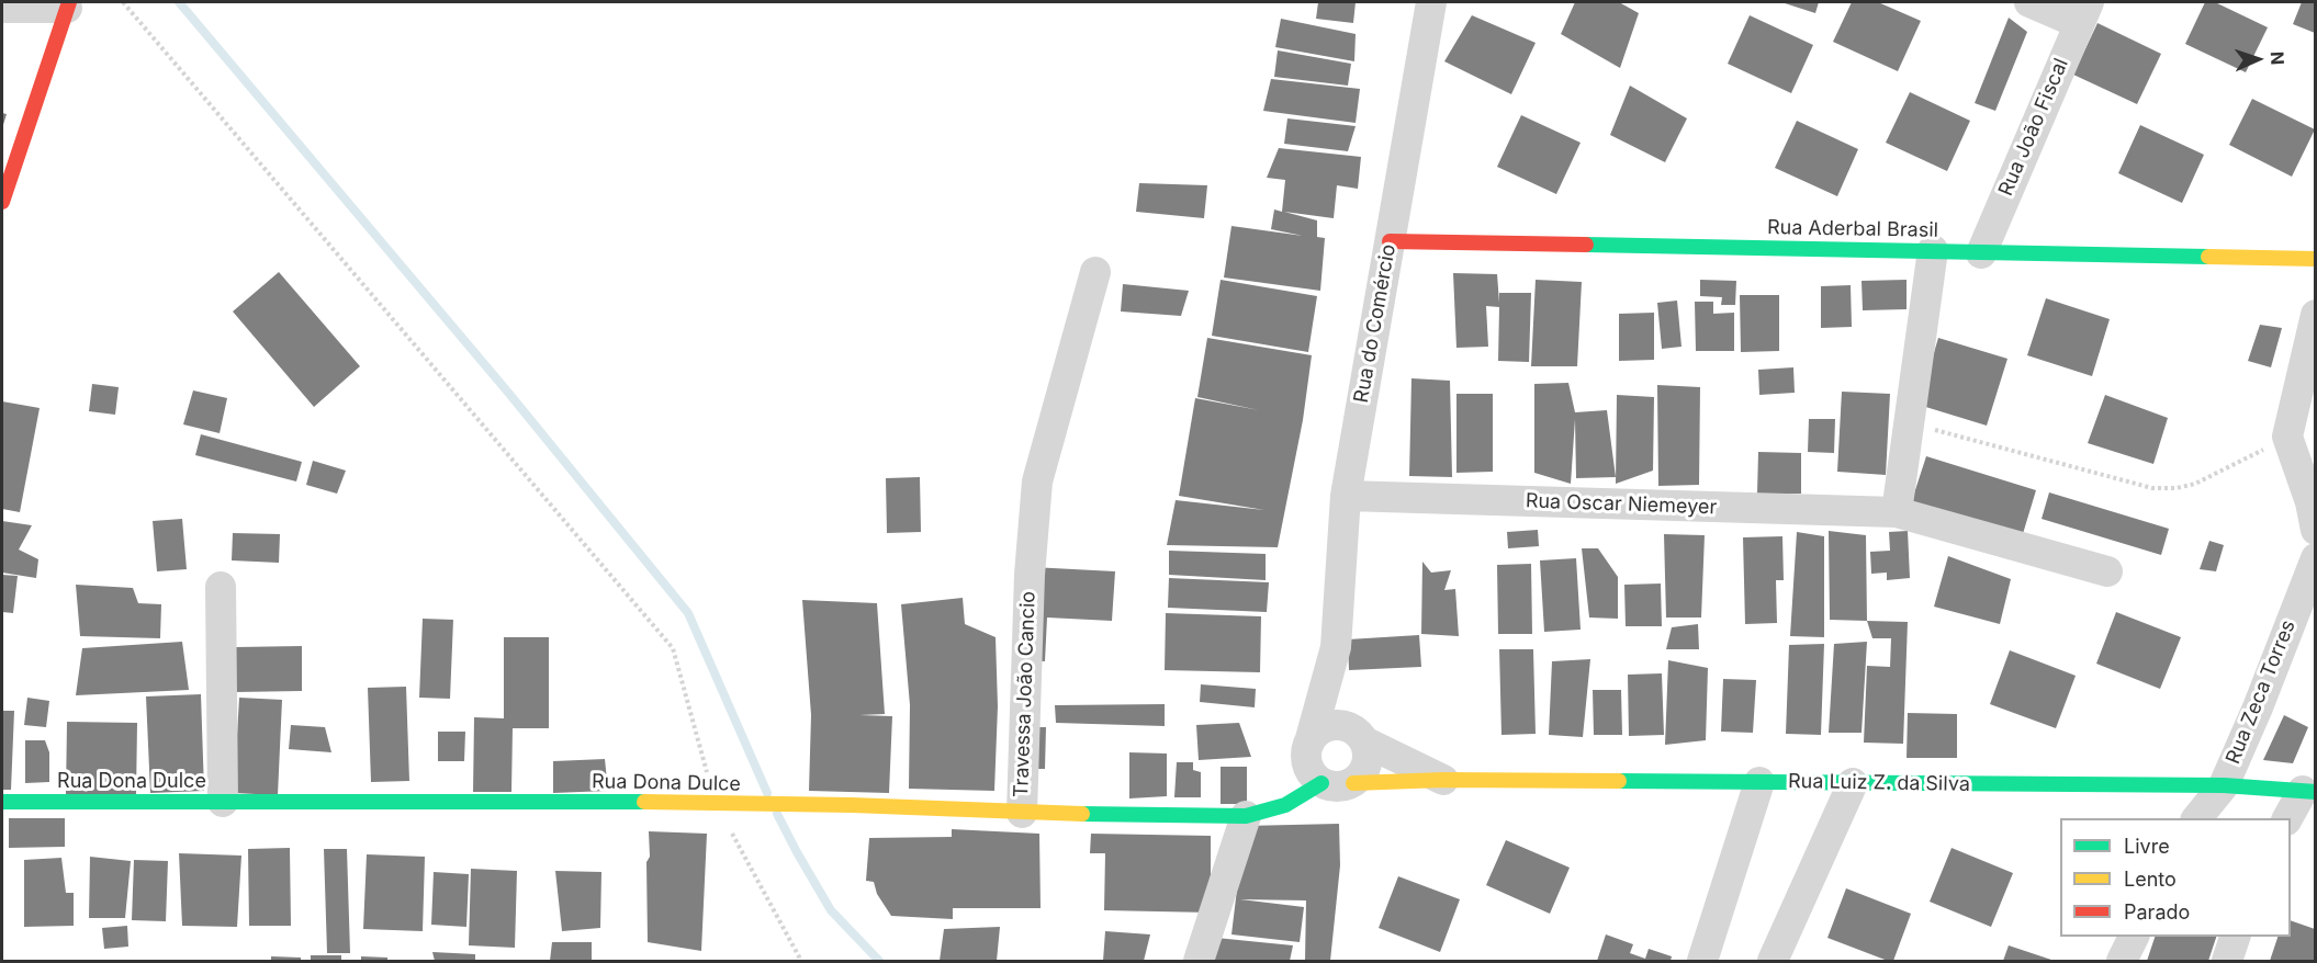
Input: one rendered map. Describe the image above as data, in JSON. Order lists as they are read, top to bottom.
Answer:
{
  "streets": {
    "street": [
      "Rua João Fiscal",
      "Rua Aderbal Brasil",
      "Rua do Comércio",
      "Rua Oscar Niemeyer",
      "Rua Zeca Torres",
      "Travessa João Cancio",
      "Rua Dona Dulce",
      "Rua Luiz Z. da Silva"
    ]
  },
  "crossings": [
    ["Rua João Fiscal", "Rua Aderbal Brasil"],
    ["Rua Aderbal Brasil", "Rua do Comércio"],
    ["Rua do Comércio", "Rua Oscar Niemeyer"],
    ["Rua do Comércio", "Rua Dona Dulce"],
    ["Rua do Comércio", "Rua Luiz Z. da Silva"],
    ["Rua Zeca Torres", "Rua Luiz Z. da Silva"],
    ["Travessa João Cancio", "Rua Dona Dulce"],
    ["Rua Dona Dulce", "Rua Luiz Z. da Silva"]
  ],
  "legend": ["Livre", "Lento", "Parado"],
  "north": "right"
}
